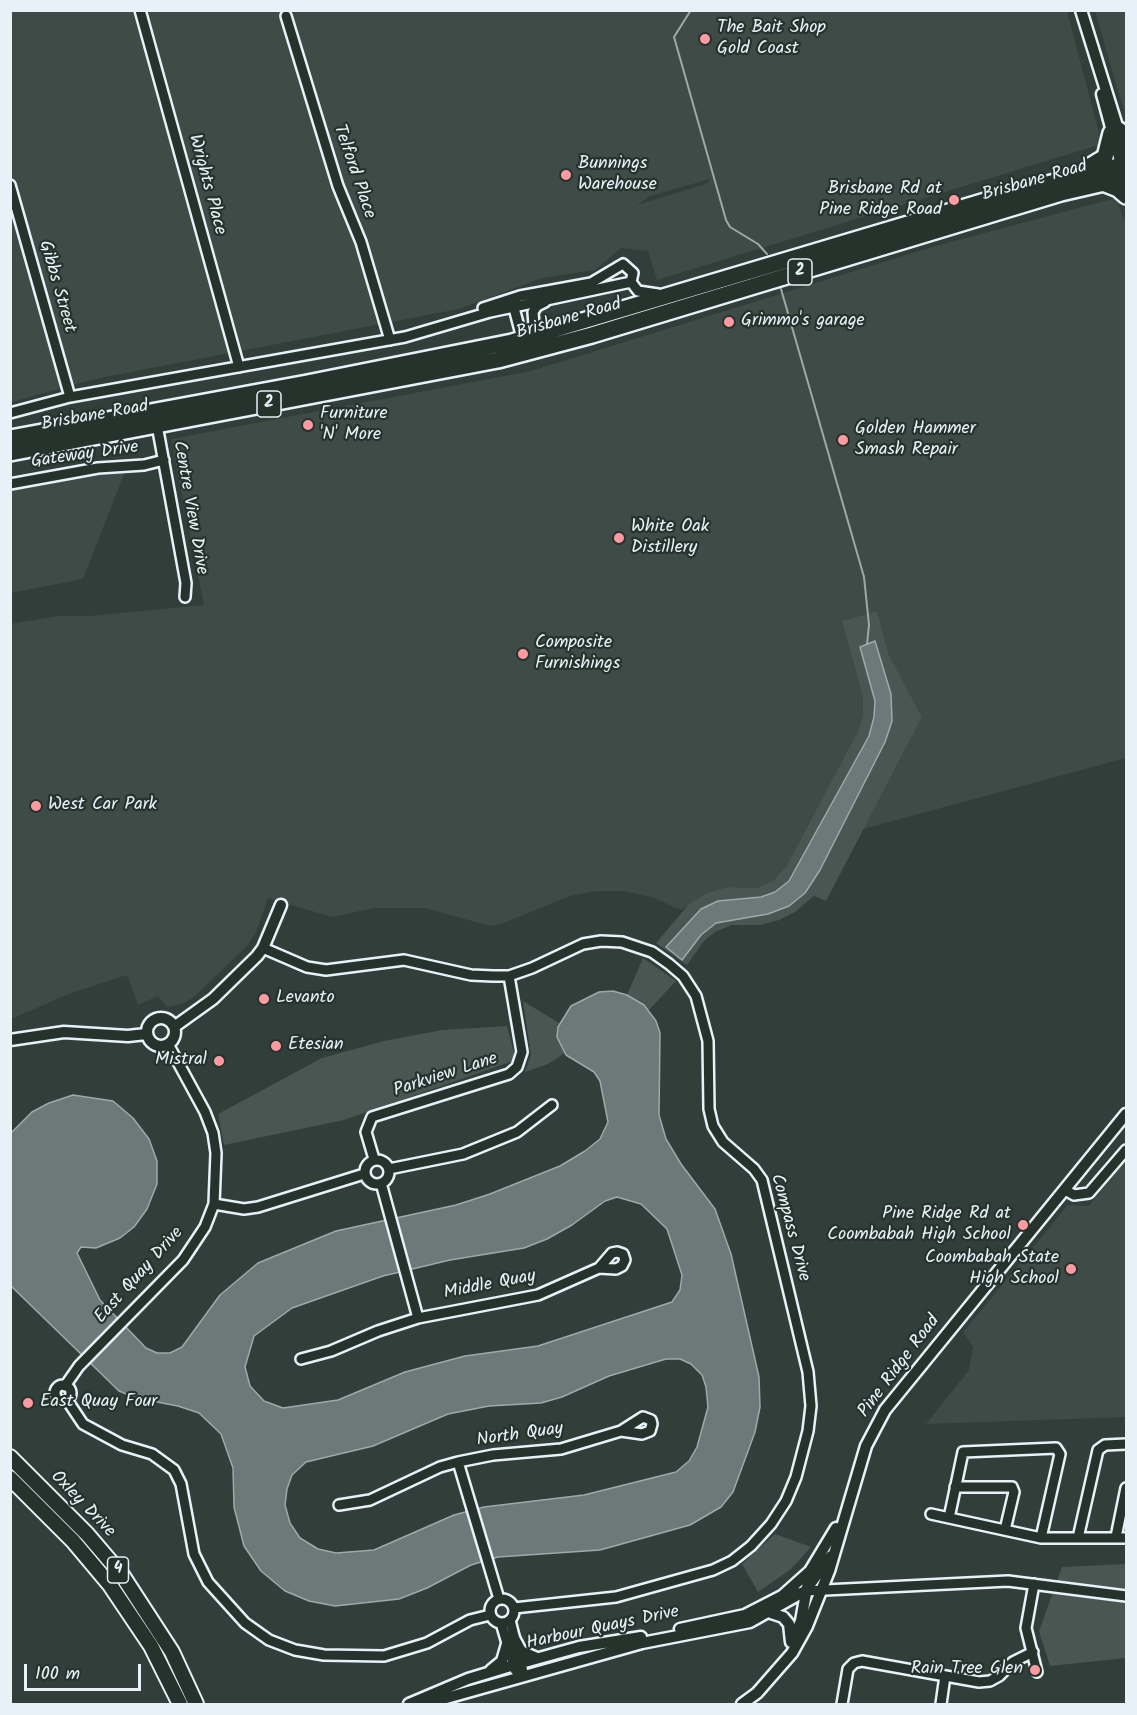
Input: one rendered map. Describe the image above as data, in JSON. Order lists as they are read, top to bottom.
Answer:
{
  "streets": {
    "highway": ["Brisbane Road", "2"],
    "main road": ["Oxley Drive", "4"],
    "street": [
      "Telford Place",
      "Wrights Place",
      "Gibbs Street",
      "Gateway Drive",
      "Centre View Drive",
      "Parkview Lane",
      "Compass Drive",
      "East Quay Drive",
      "Middle Quay",
      "Pine Ridge Road",
      "North Quay",
      "Harbour Quays Drive"
    ]
  },
  "crossings": [
    ["Telford Place", "Brisbane Road"],
    ["Brisbane Road", "Wrights Place"],
    ["Brisbane Road", "Gibbs Street"],
    ["Brisbane Road", "Centre View Drive"],
    ["Gateway Drive", "Centre View Drive"],
    ["Parkview Lane", "Compass Drive"],
    ["Compass Drive", "East Quay Drive"],
    ["Compass Drive", "North Quay"],
    ["East Quay Drive", "North Quay"],
    ["Pine Ridge Road", "Harbour Quays Drive"]
  ],
  "places": [
    "The Bait Shop Gold Coast",
    "Bunnings Warehouse",
    "Brisbane Rd at Pine Ridge Road",
    "Grimmo's garage",
    "Furniture 'N' More",
    "Golden Hammer Smash Repair",
    "White Oak Distillery",
    "Composite Furnishings",
    "West Car Park",
    "Levanto",
    "Etesian",
    "Mistral",
    "Pine Ridge Rd at Coombabah High School",
    "Coombabah State High School",
    "East Quay Four",
    "Rain Tree Glen"
  ],
  "scale_bar": "100 m"
}
